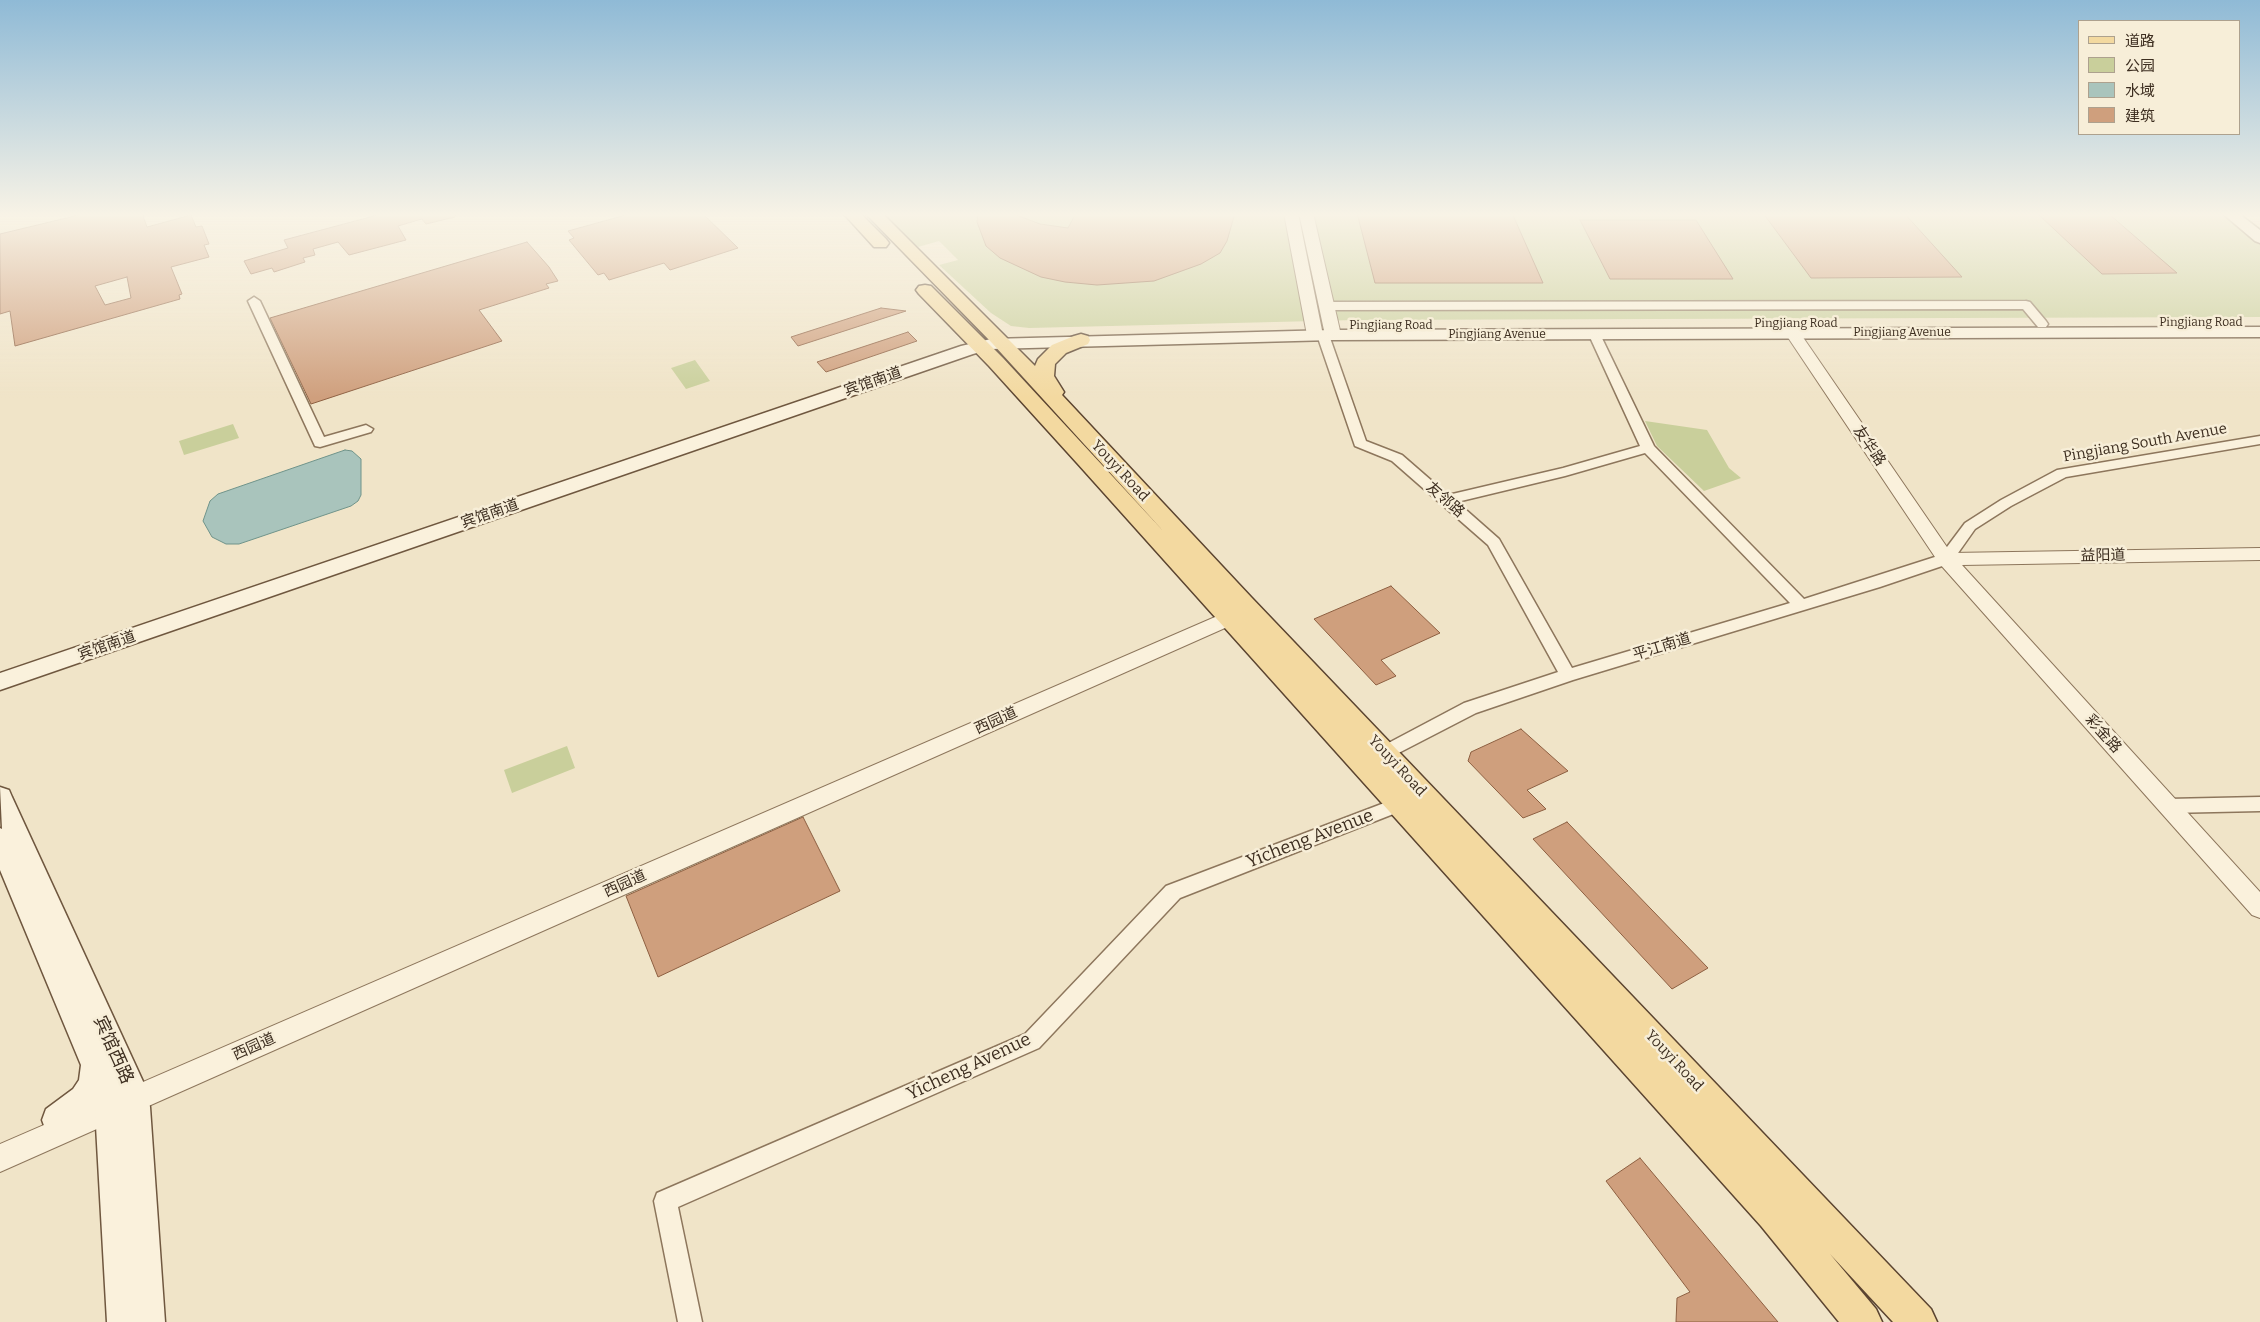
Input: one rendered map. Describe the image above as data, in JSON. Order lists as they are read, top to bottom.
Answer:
{
  "streets": {
    "main road": [
      "Pingjiang Road",
      "Pingjiang Avenue",
      "宾馆南道",
      "Youyi Road",
      "宾馆西路"
    ],
    "street": [
      "Pingjiang South Avenue",
      "友华路",
      "友邻路",
      "益阳道",
      "平江南道",
      "西园道",
      "彩金路",
      "Yicheng Avenue"
    ]
  },
  "crossings": [
    ["Pingjiang Road", "Pingjiang Avenue"],
    ["Pingjiang Road", "友邻路"],
    ["Pingjiang Avenue", "友华路"],
    ["Pingjiang Avenue", "友邻路"],
    ["宾馆南道", "Youyi Road"],
    ["Pingjiang South Avenue", "友华路"],
    ["Pingjiang South Avenue", "益阳道"],
    ["Pingjiang South Avenue", "平江南道"],
    ["Pingjiang South Avenue", "彩金路"],
    ["友华路", "益阳道"],
    ["友华路", "平江南道"],
    ["友华路", "彩金路"],
    ["Youyi Road", "平江南道"],
    ["Youyi Road", "西园道"],
    ["Youyi Road", "Yicheng Avenue"],
    ["友邻路", "平江南道"],
    ["益阳道", "平江南道"],
    ["益阳道", "彩金路"],
    ["平江南道", "彩金路"],
    ["西园道", "宾馆西路"]
  ],
  "legend": [
    "道路",
    "公园",
    "水域",
    "建筑"
  ]
}
